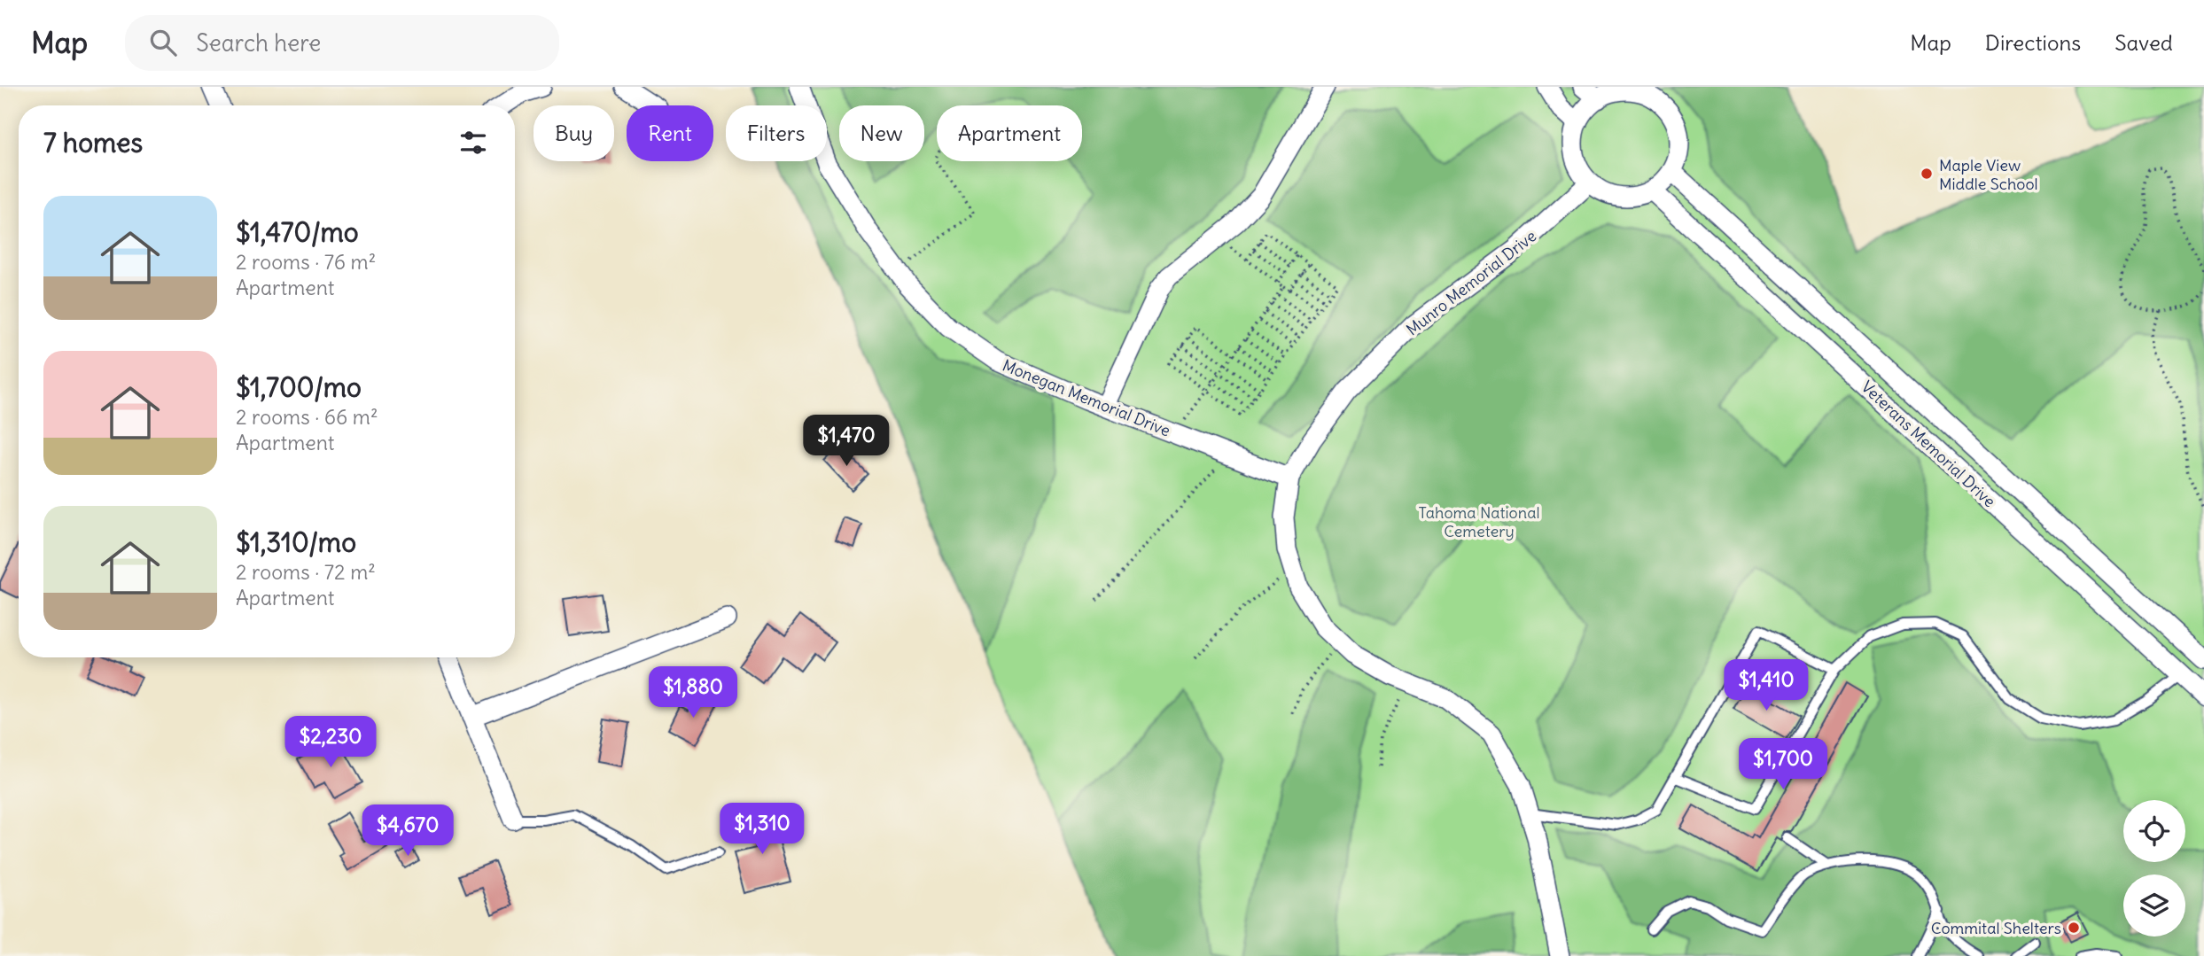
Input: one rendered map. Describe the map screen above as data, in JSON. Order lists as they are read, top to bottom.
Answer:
{
  "streets": {
    "street": ["Munro Memorial Drive", "Monegan Memorial Drive", "Veterans Memorial Drive"]
  },
  "crossings": [
    ["Munro Memorial Drive", "Monegan Memorial Drive"],
    ["Munro Memorial Drive", "Veterans Memorial Drive"]
  ],
  "parks": ["Tahoma National Cemetery"],
  "places": ["Maple View Middle School", "Commital Shelters"],
  "page": {
    "header": "Map",
    "search": "Search here",
    "nav": ["Map", "Directions", "Saved"],
    "chip": [
      "Buy",
      "Rent",
      "Filters",
      "New",
      "Apartment"
    ],
    "heading": "7 homes",
    "list": [
      {
        "name": "$1,470/mo",
        "note": "2 rooms · 76 m² · Apartment"
      },
      {
        "name": "$1,700/mo",
        "note": "2 rooms · 66 m² · Apartment"
      },
      {
        "name": "$1,310/mo",
        "note": "2 rooms · 72 m² · Apartment"
      }
    ],
    "price": [
      "$1,470",
      "$1,410",
      "$1,880",
      "$2,230",
      "$1,700",
      "$1,310",
      "$4,670"
    ]
  }
}
